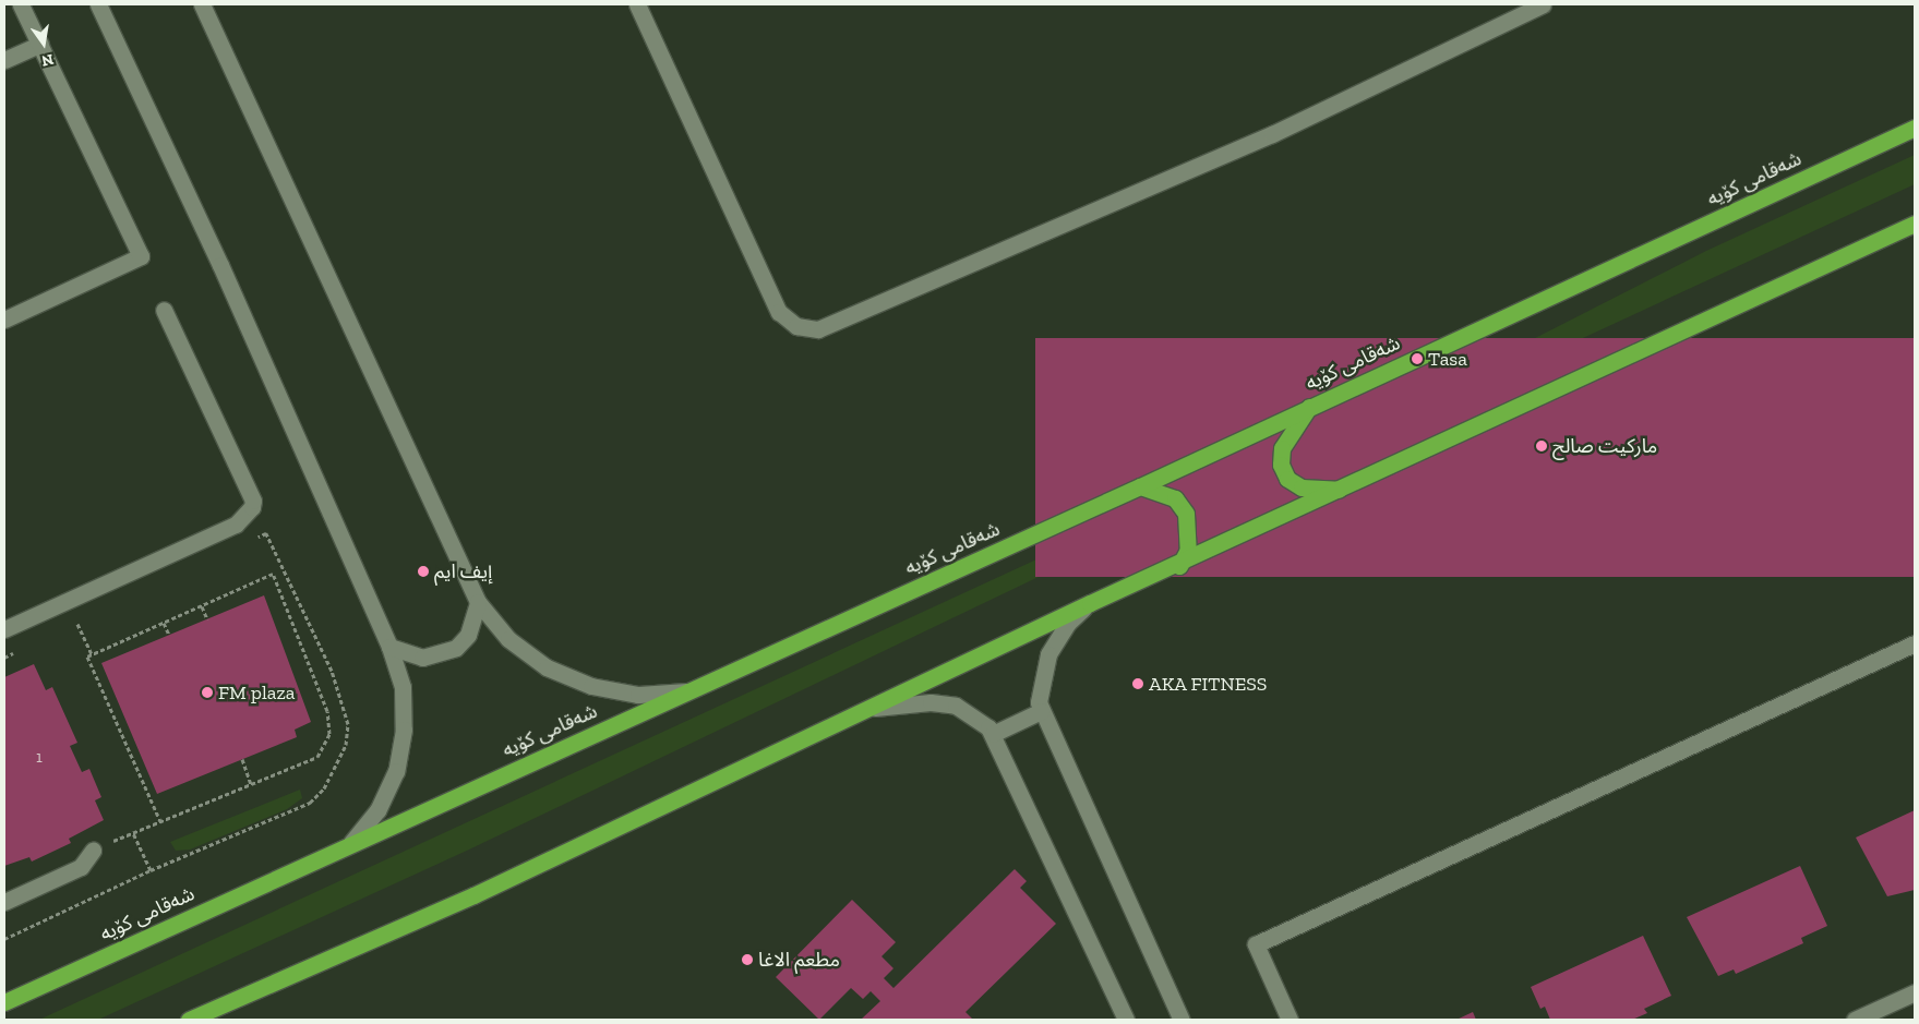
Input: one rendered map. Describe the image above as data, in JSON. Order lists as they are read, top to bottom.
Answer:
{
  "streets": {
    "highway": ["شەقامی کۆیە"]
  },
  "places": [
    "Tasa",
    "ماركيت صالح",
    "إيف ايم",
    "AKA FITNESS",
    "FM plaza",
    "مطعم الاغا"
  ],
  "house_numbers": ["1"],
  "north": "bottom"
}
